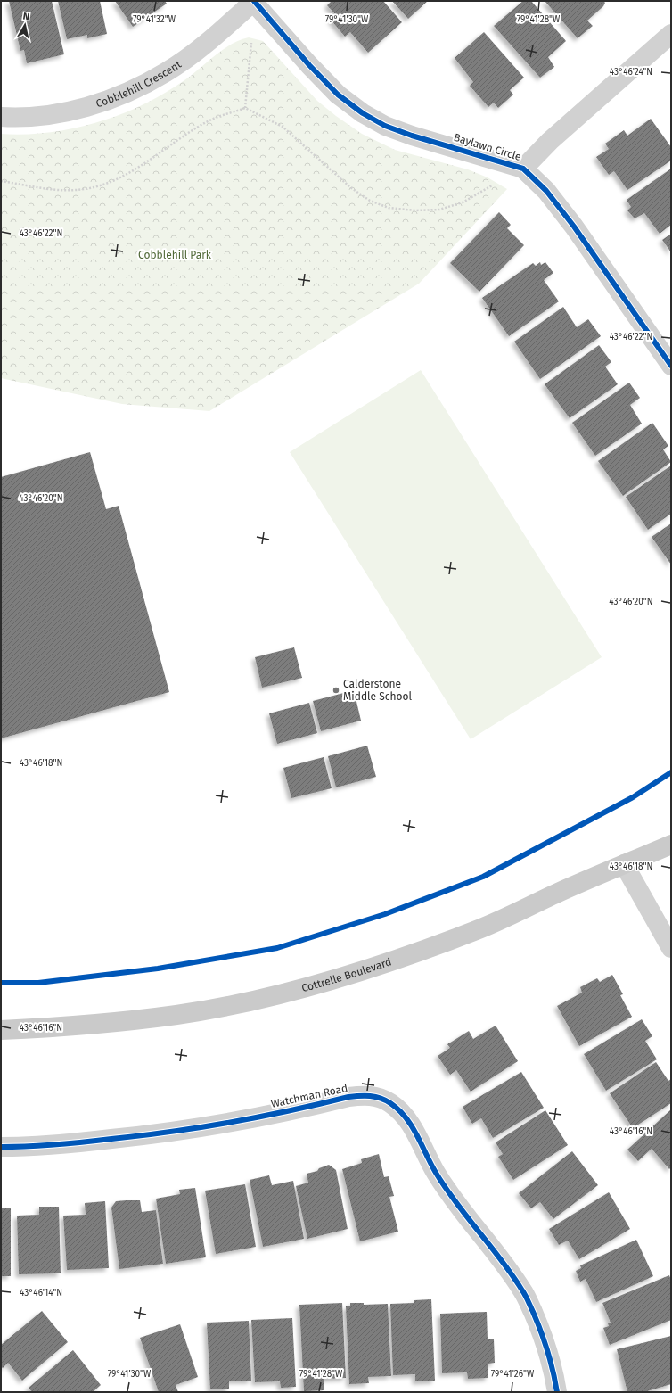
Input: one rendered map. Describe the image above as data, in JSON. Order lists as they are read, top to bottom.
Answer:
{
  "streets": {
    "main road": ["Cottrelle Boulevard"],
    "street": ["Cobblehill Crescent", "Baylawn Circle", "Watchman Road"]
  },
  "crossings": [
    ["Cobblehill Crescent", "Baylawn Circle"]
  ],
  "parks": ["Cobblehill Park"],
  "places": ["Calderstone Middle School"],
  "north": "top",
  "coordinates": [
    "79°41'30\"W",
    "79°41'28\"W",
    "79°41'32\"W",
    "43°46'24\"N",
    "43°46'22\"N",
    "43°46'20\"N",
    "43°46'18\"N",
    "43°46'16\"N",
    "43°46'14\"N",
    "79°41'26\"W"
  ]
}
